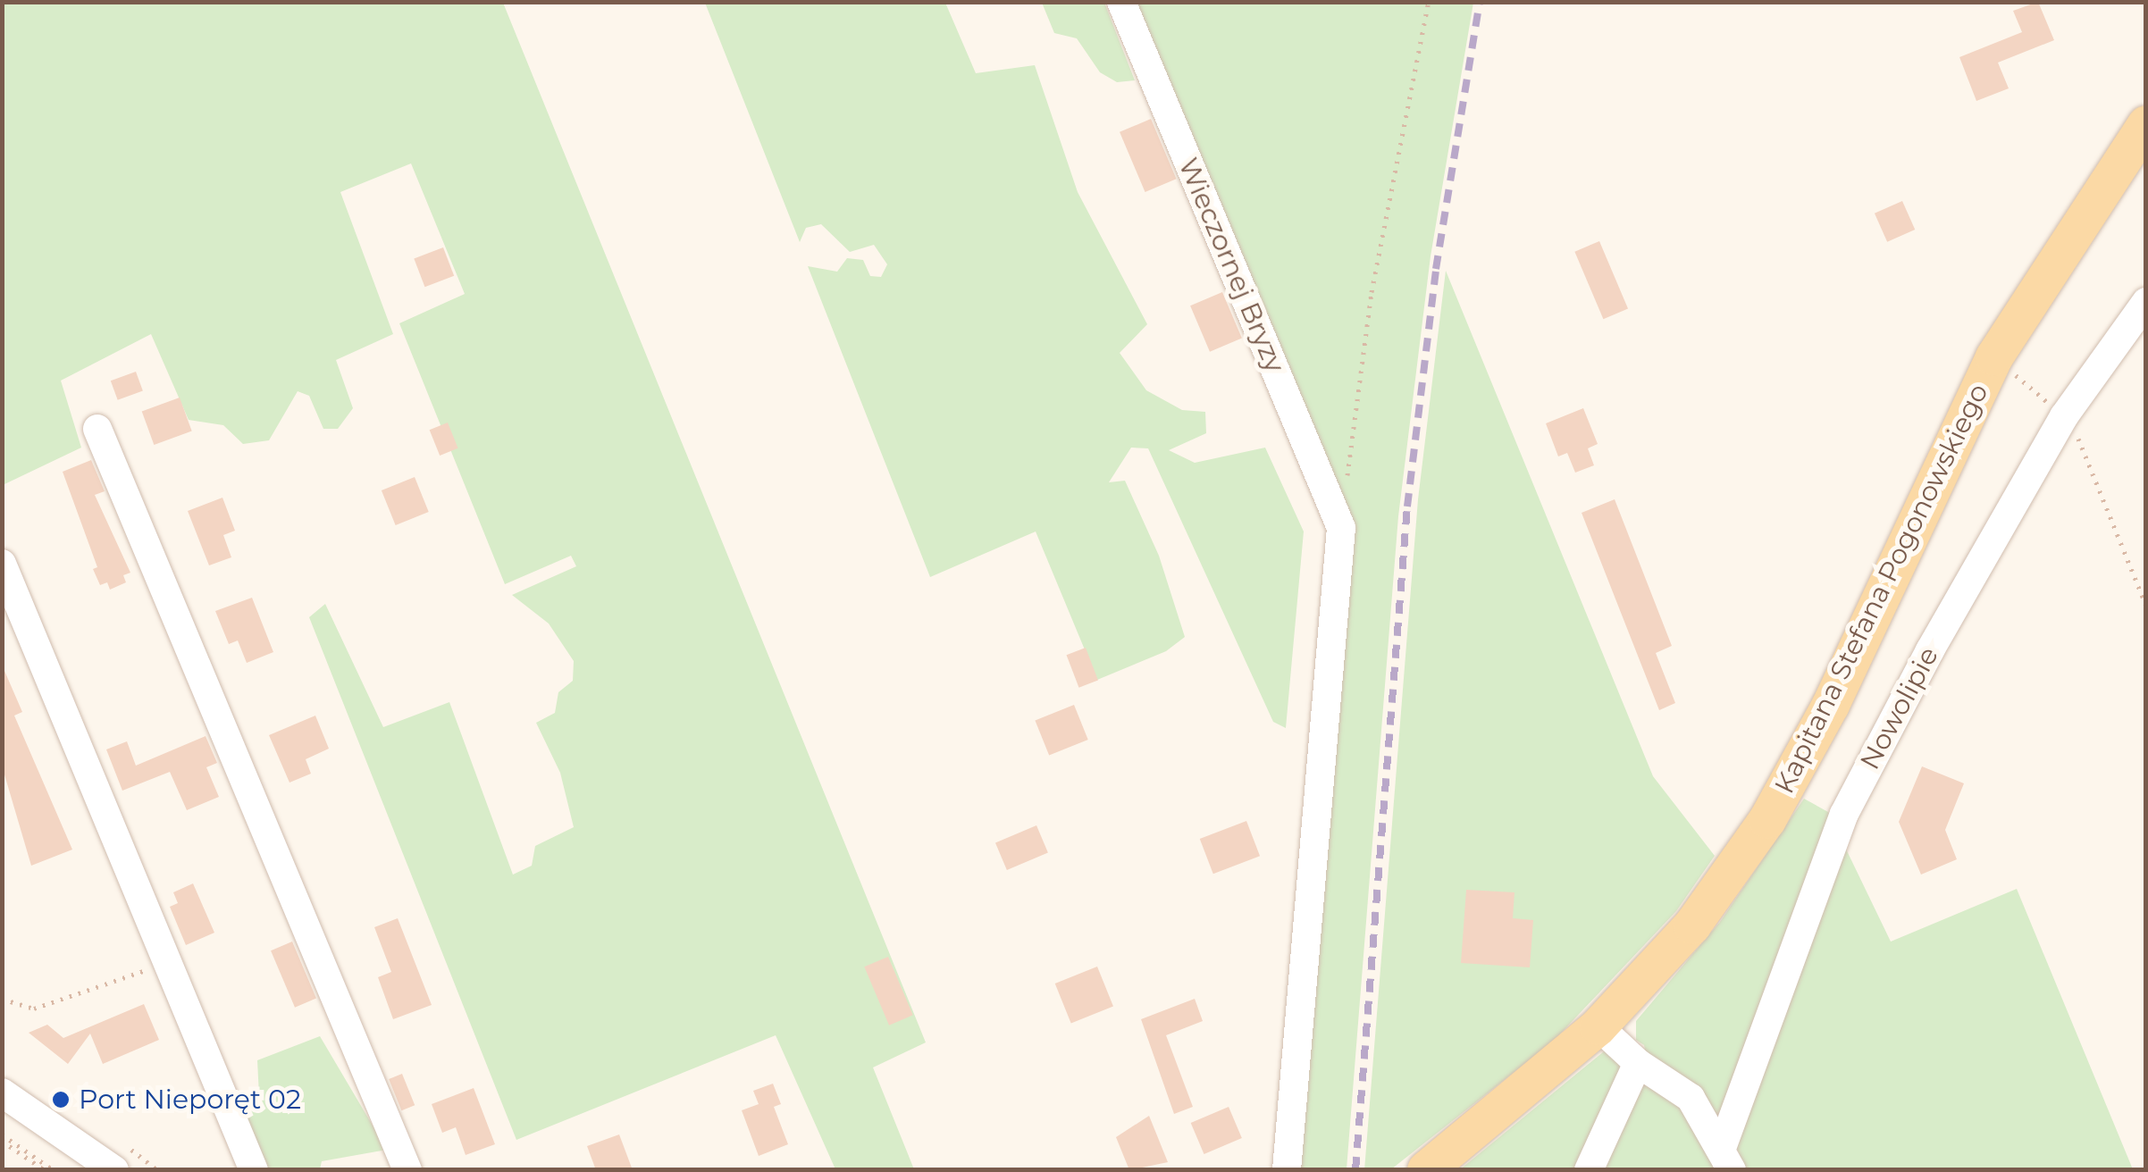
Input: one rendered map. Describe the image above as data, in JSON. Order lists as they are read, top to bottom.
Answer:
{
  "streets": {
    "main road": ["Kapitana Stefana Pogonowskiego"],
    "street": ["Wieczornej Bryzy", "Nowolipie"]
  },
  "crossings": [
    ["Kapitana Stefana Pogonowskiego", "Nowolipie"]
  ],
  "places": ["Port Nieporęt 02"]
}
